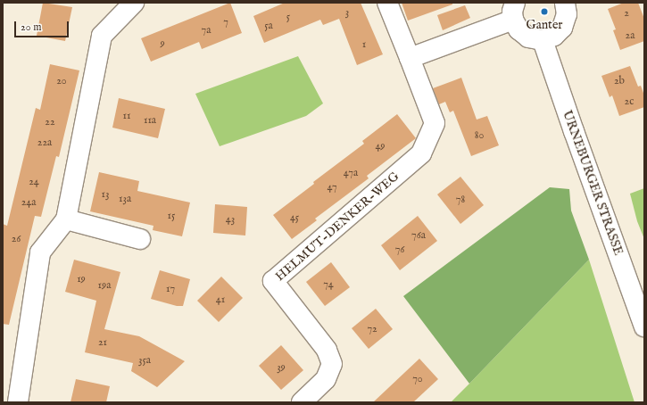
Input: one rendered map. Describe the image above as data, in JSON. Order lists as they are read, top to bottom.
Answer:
{
  "streets": {
    "street": ["URNEBURGER STRASSE", "HELMUT-DENKER-WEG"]
  },
  "places": ["Ganter"],
  "house_numbers": [
    "3",
    "2",
    "5",
    "7",
    "5a",
    "7a",
    "2a",
    "9",
    "1",
    "20",
    "2b",
    "2c",
    "11",
    "11a",
    "22",
    "80",
    "22a",
    "49",
    "47a",
    "24",
    "47",
    "13",
    "13a",
    "78",
    "24a",
    "15",
    "45",
    "43",
    "76a",
    "26",
    "76",
    "19",
    "74",
    "19a",
    "17",
    "41",
    "72",
    "21",
    "35a",
    "39",
    "70"
  ],
  "scale_bar": "20 m"
}
